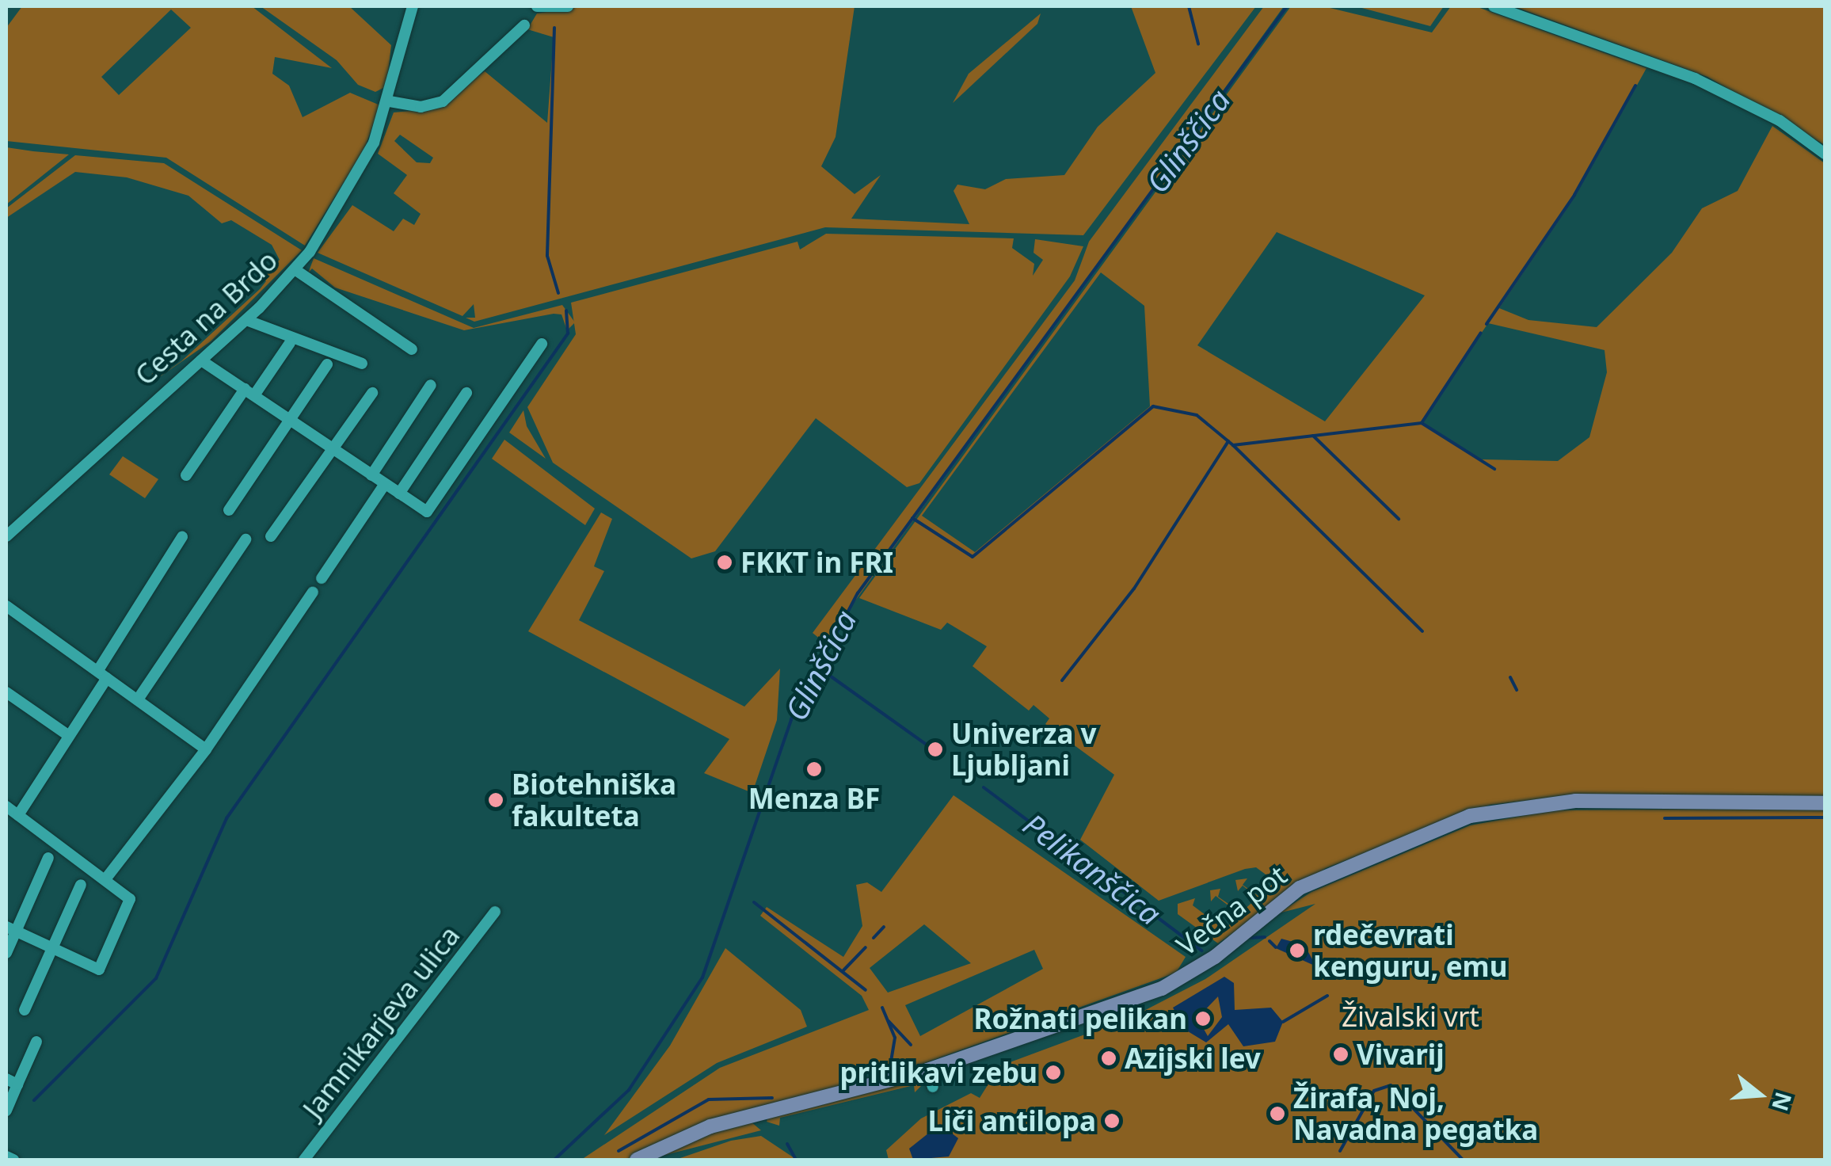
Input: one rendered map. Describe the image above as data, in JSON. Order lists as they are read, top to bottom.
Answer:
{
  "streets": {
    "main road": ["Večna pot"],
    "street": ["Cesta na Brdo", "Jamnikarjeva ulica"]
  },
  "water": ["Glinščica", "Pelikanščica"],
  "parks": ["Živalski vrt"],
  "places": [
    "FKKT in FRI",
    "Univerza v Ljubljani",
    "Menza BF",
    "Biotehniška fakulteta",
    "rdečevrati kenguru, emu",
    "Rožnati pelikan",
    "Vivarij",
    "Azijski lev",
    "pritlikavi zebu",
    "Žirafa, Noj, Navadna pegatka",
    "Liči antilopa"
  ],
  "north": "right"
}
